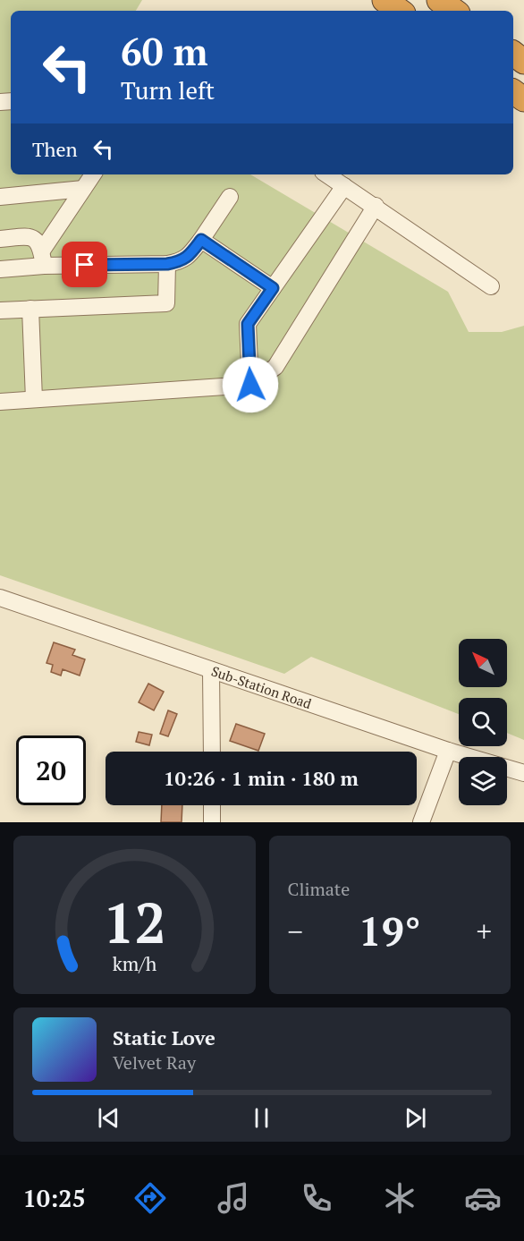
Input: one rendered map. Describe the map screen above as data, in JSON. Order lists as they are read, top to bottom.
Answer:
{
  "streets": {
    "street": ["Sub-Station Road"]
  },
  "north": "top left",
  "page": {
    "turn": ["60 m", "Turn left"],
    "then": "Then",
    "limit": "20",
    "trip": "10:26 · 1 min · 180 m",
    "tile": "Climate",
    "heat": ["−", "19°", "+"],
    "song": ["Static Love", "Velvet Ray"],
    "tabs": "10:25",
    "gauge": ["12", "km/h"]
  }
}
